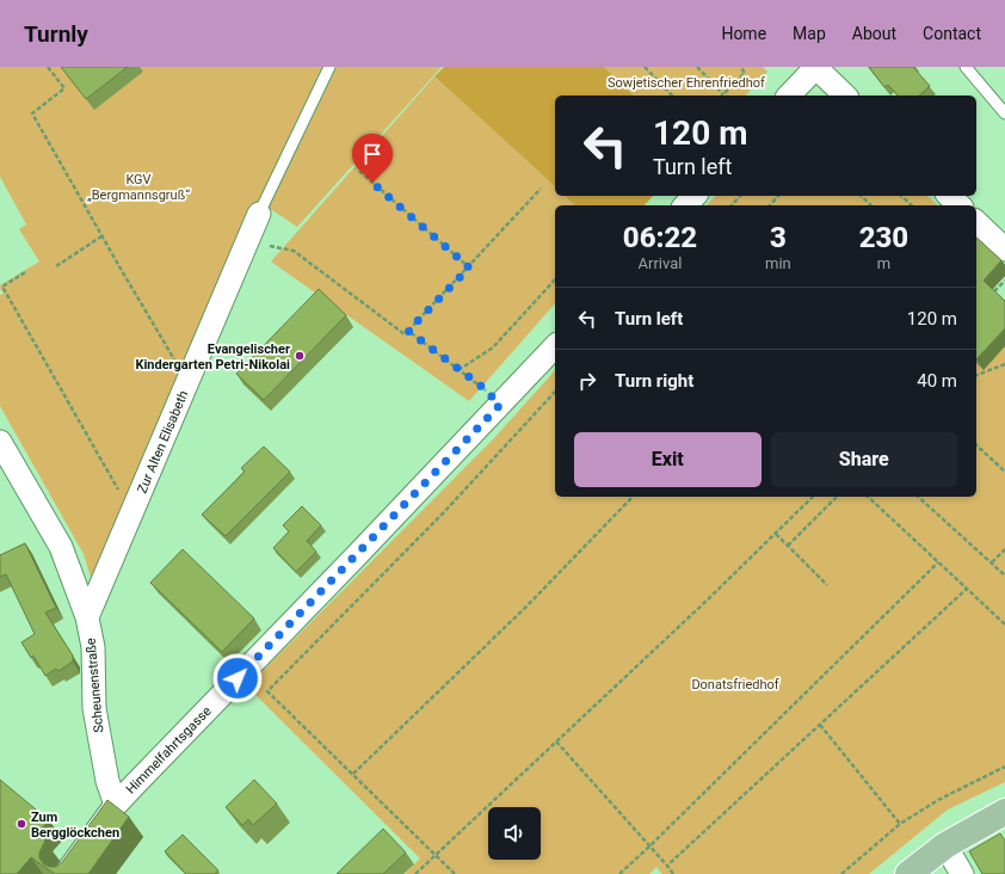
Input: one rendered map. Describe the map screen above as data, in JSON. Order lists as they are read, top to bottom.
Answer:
{
  "streets": {
    "street": ["Zur Alten Elisabeth", "Scheunenstraße", "Himmelfahrtsgasse"]
  },
  "crossings": [
    ["Zur Alten Elisabeth", "Scheunenstraße"],
    ["Scheunenstraße", "Himmelfahrtsgasse"]
  ],
  "parks": ["Sowjetischer Ehrenfriedhof", "KGV „Bergmannsgruß“", "Donatsfriedhof"],
  "places": ["Evangelischer Kindergarten Petri-Nikolai", "Zum Bergglöckchen"],
  "page": {
    "header": "Turnly",
    "nav": [
      "Home",
      "Map",
      "About",
      "Contact"
    ],
    "turn": ["120 m", "Turn left"],
    "eta": [
      "06:22",
      "Arrival",
      "3",
      "min",
      "230",
      "m"
    ],
    "list": [
      {
        "name": "Turn left",
        "value": "120 m"
      },
      {
        "name": "Turn right",
        "value": "40 m"
      }
    ],
    "buttons": ["Exit", "Share"]
  }
}
